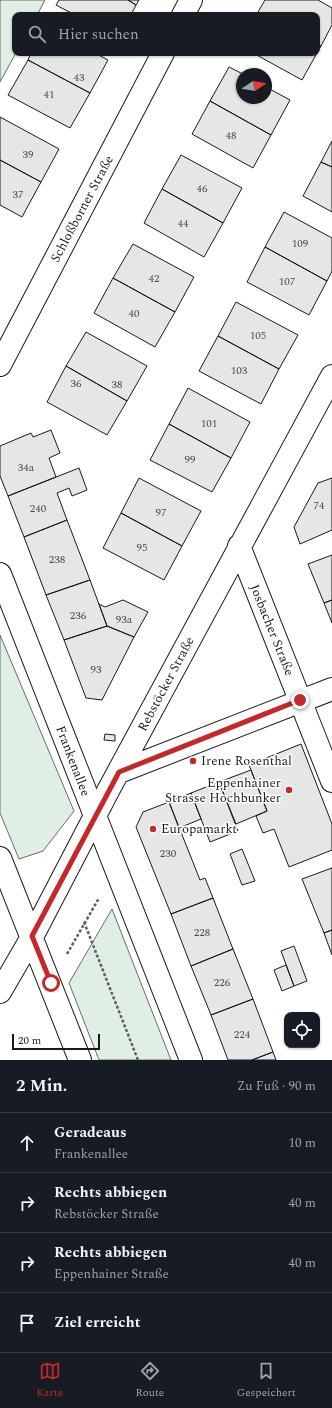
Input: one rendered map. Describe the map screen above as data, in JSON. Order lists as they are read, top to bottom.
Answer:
{
  "streets": {
    "street": [
      "Schloßborner Straße",
      "Josbacher Straße",
      "Rebstöcker Straße",
      "Frankenallee"
    ]
  },
  "crossings": [
    ["Josbacher Straße", "Rebstöcker Straße"],
    ["Rebstöcker Straße", "Frankenallee"]
  ],
  "places": ["Irene Rosenthal", "Eppenhainer Strasse Hochbunker", "Europamarkt"],
  "house_numbers": [
    "43",
    "41",
    "48",
    "39",
    "46",
    "37",
    "44",
    "109",
    "42",
    "107",
    "40",
    "105",
    "103",
    "36",
    "38",
    "101",
    "99",
    "34a",
    "74",
    "240",
    "97",
    "95",
    "238",
    "236",
    "93a",
    "93",
    "230",
    "228",
    "226",
    "224"
  ],
  "scale_bar": "20 m",
  "north": "right",
  "page": {
    "search": "Hier suchen",
    "scale": "20 m",
    "heading": ["2 Min.", "Zu Fuß · 90 m"],
    "list": [
      ["Geradeaus", "Frankenallee", "10 m"],
      ["Rechts abbiegen", "Rebstöcker Straße", "40 m"],
      ["Rechts abbiegen", "Eppenhainer Straße", "40 m"],
      "Ziel erreicht"
    ],
    "nav": ["Karte", "Route", "Gespeichert"]
  }
}
